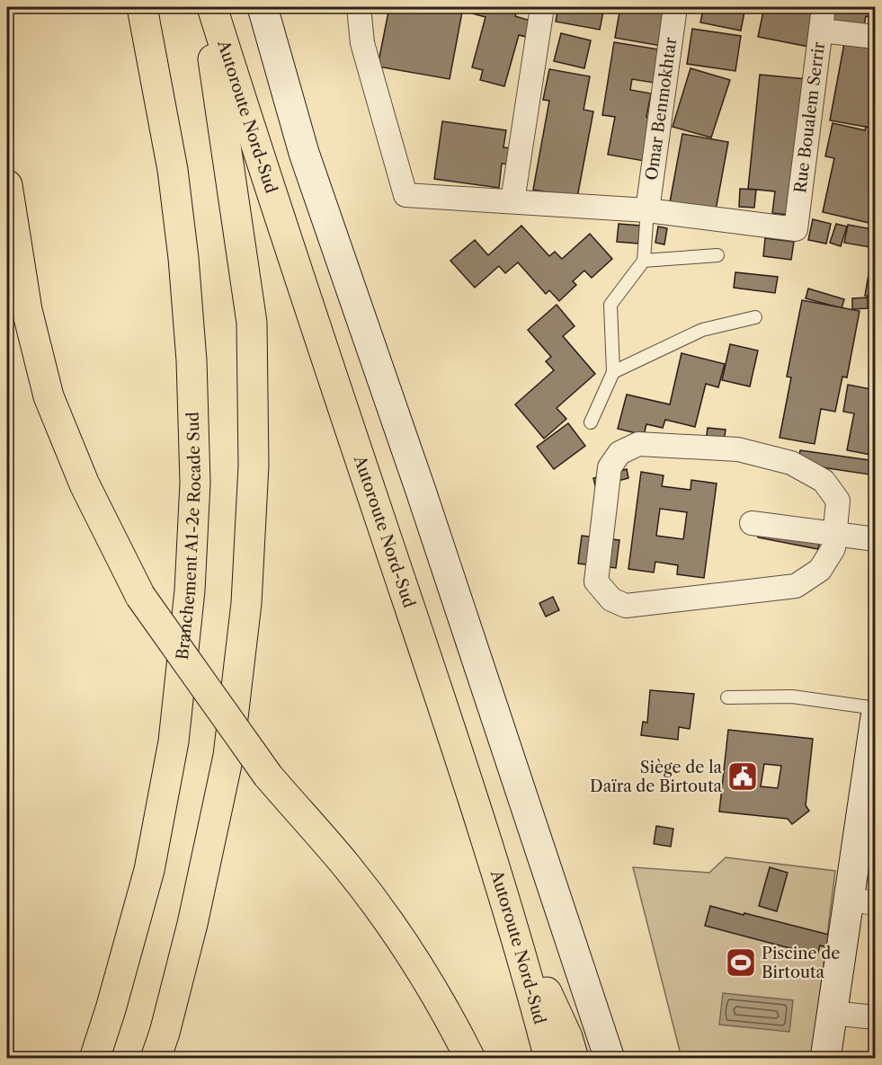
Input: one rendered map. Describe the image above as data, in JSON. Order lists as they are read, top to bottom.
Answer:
{
  "streets": {
    "highway": ["Autoroute Nord-Sud", "Branchement A1-2e Rocade Sud"],
    "street": ["Omar Benmokhtar", "Rue Boualem Serrir"]
  },
  "crossings": [
    ["Omar Benmokhtar", "Rue Boualem Serrir"]
  ],
  "places": {
    "public building": ["Siège de la Daïra de Birtouta"],
    "sports": ["Piscine de Birtouta"]
  }
}
